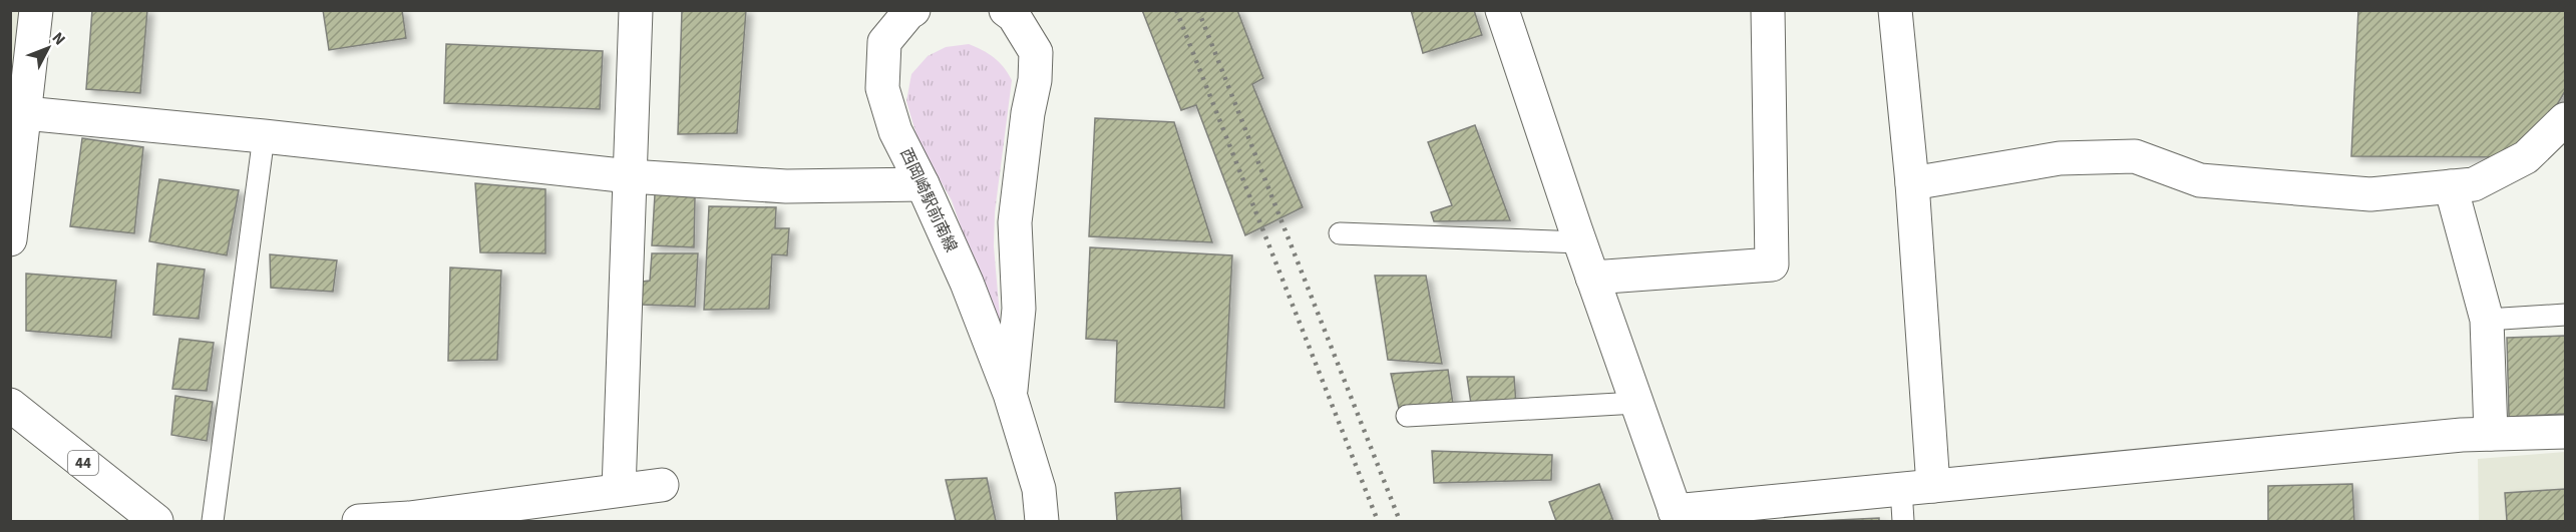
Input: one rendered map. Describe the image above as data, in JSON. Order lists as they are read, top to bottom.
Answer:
{
  "streets": {
    "street": ["西岡崎駅前南線", "44"]
  },
  "north": "top right"
}
